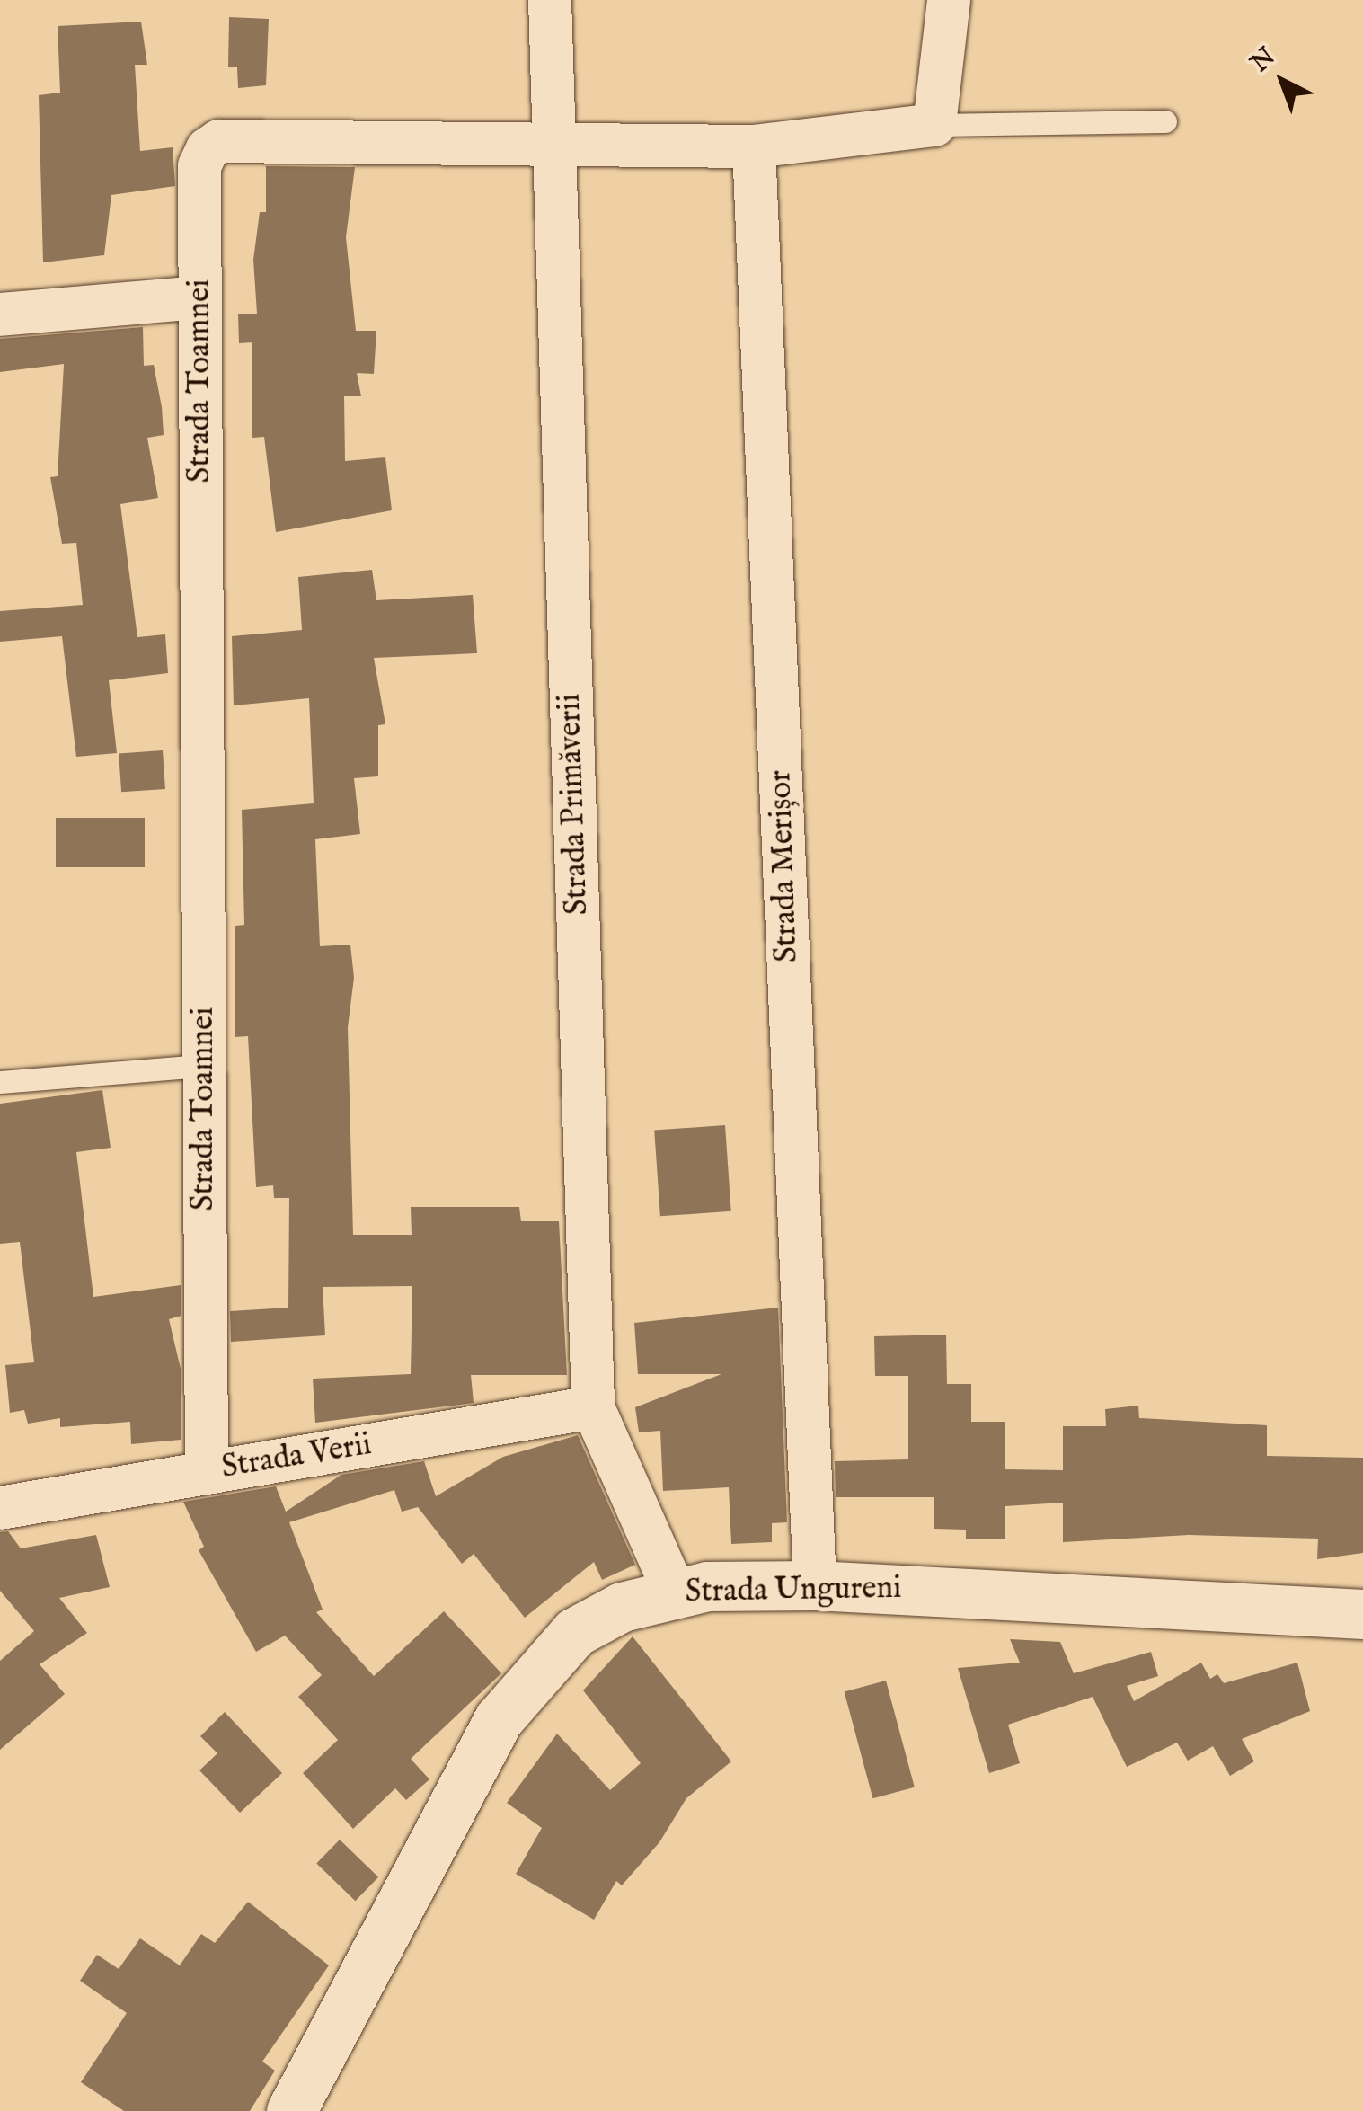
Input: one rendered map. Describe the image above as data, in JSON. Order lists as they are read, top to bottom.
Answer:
{
  "streets": {
    "main road": ["Strada Ungureni"],
    "street": [
      "Strada Toamnei",
      "Strada Primăverii",
      "Strada Merișor",
      "Strada Verii"
    ]
  },
  "crossings": [
    ["Strada Toamnei", "Strada Primăverii"],
    ["Strada Toamnei", "Strada Merișor"],
    ["Strada Toamnei", "Strada Verii"],
    ["Strada Primăverii", "Strada Verii"],
    ["Strada Primăverii", "Strada Ungureni"],
    ["Strada Merișor", "Strada Ungureni"]
  ],
  "north": "top left"
}
